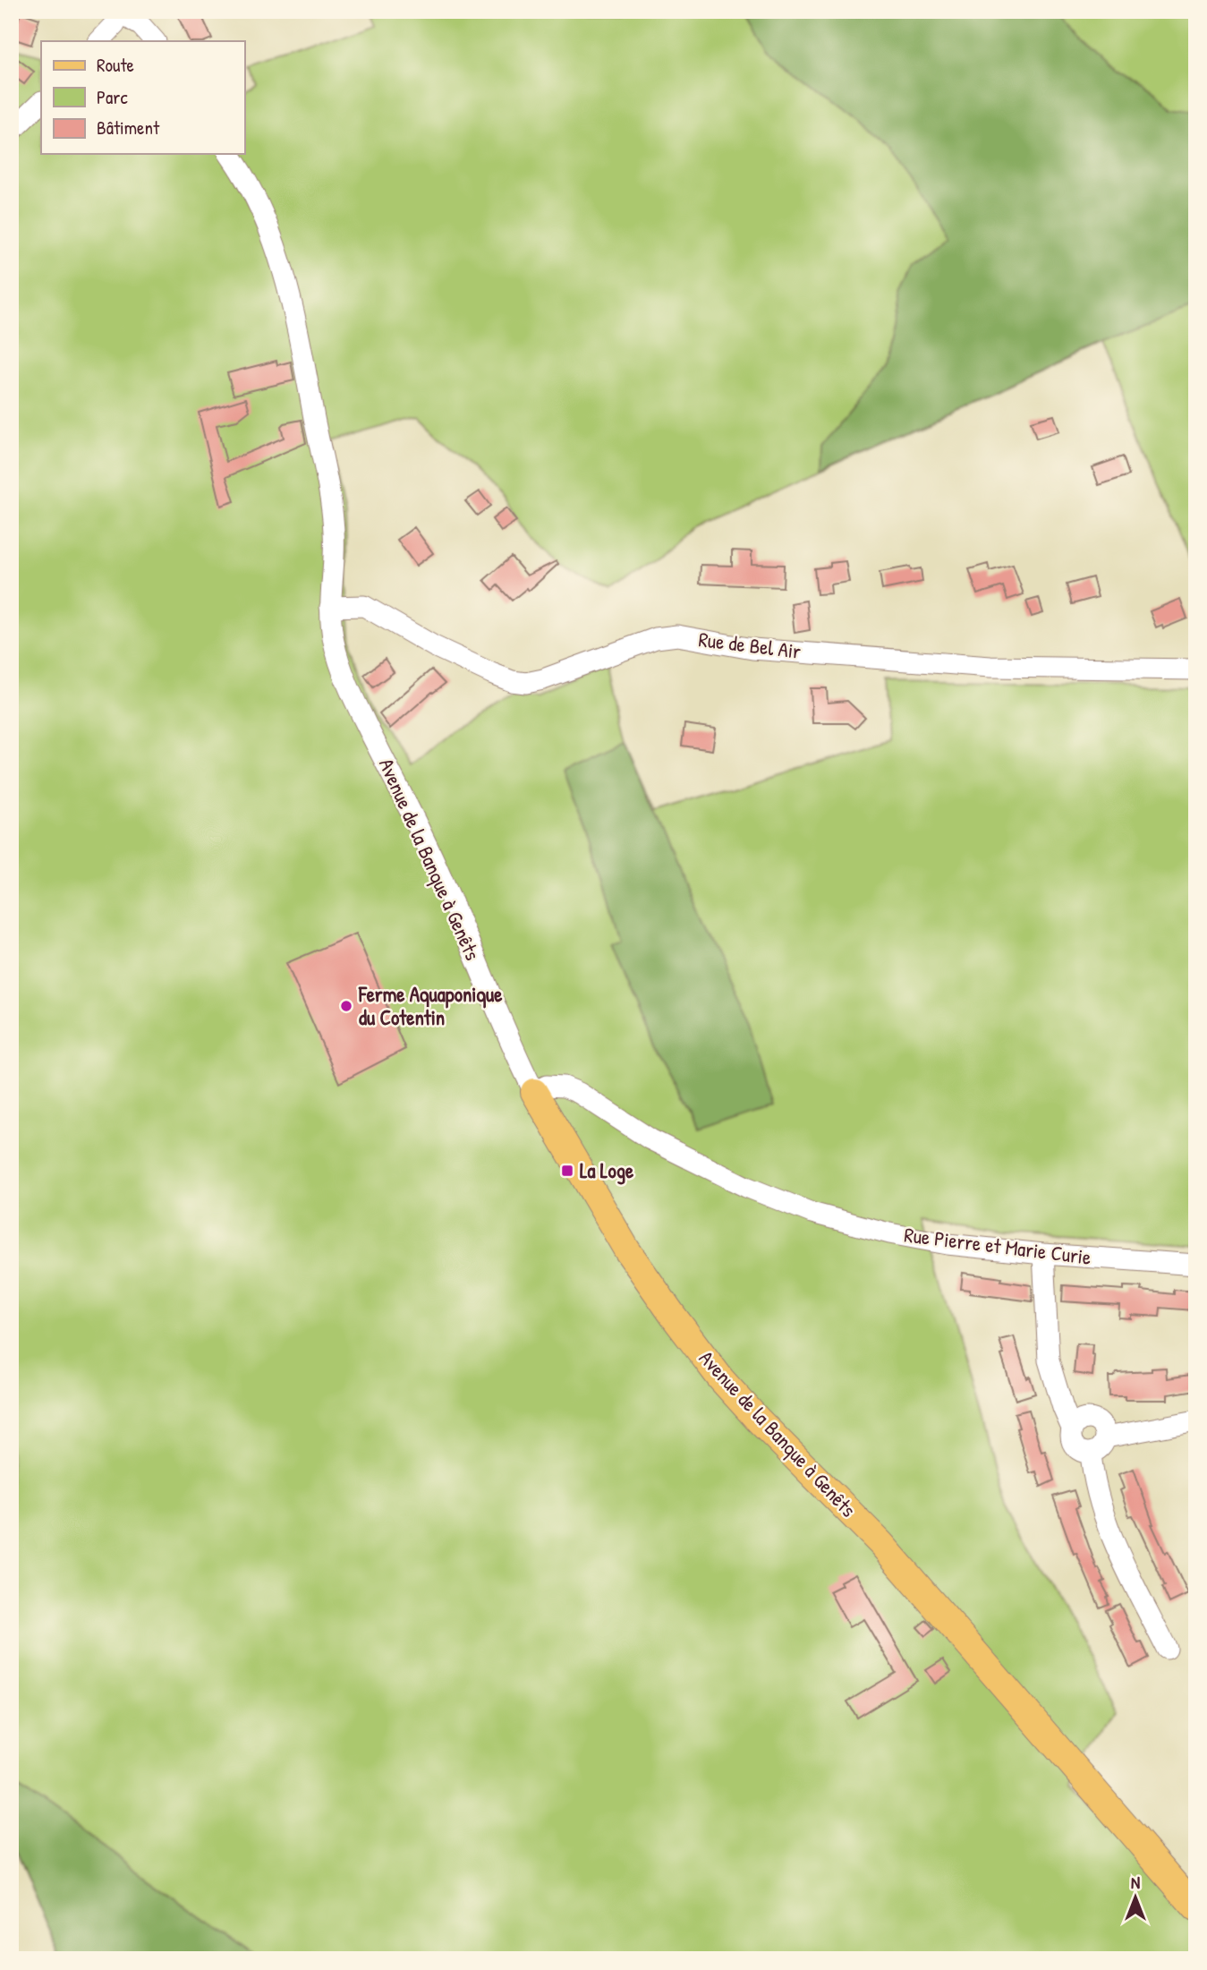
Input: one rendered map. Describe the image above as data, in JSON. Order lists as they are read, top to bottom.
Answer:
{
  "streets": {
    "main road": ["Avenue de la Banque à Genêts"],
    "street": ["Rue de Bel Air", "Rue Pierre et Marie Curie"]
  },
  "crossings": [
    ["Rue de Bel Air", "Avenue de la Banque à Genêts"],
    ["Avenue de la Banque à Genêts", "Rue Pierre et Marie Curie"]
  ],
  "places": {
    "other": ["Ferme Aquaponique du Cotentin"],
    "transit": ["La Loge"]
  },
  "legend": ["Route", "Parc", "Bâtiment"],
  "north": "top"
}
